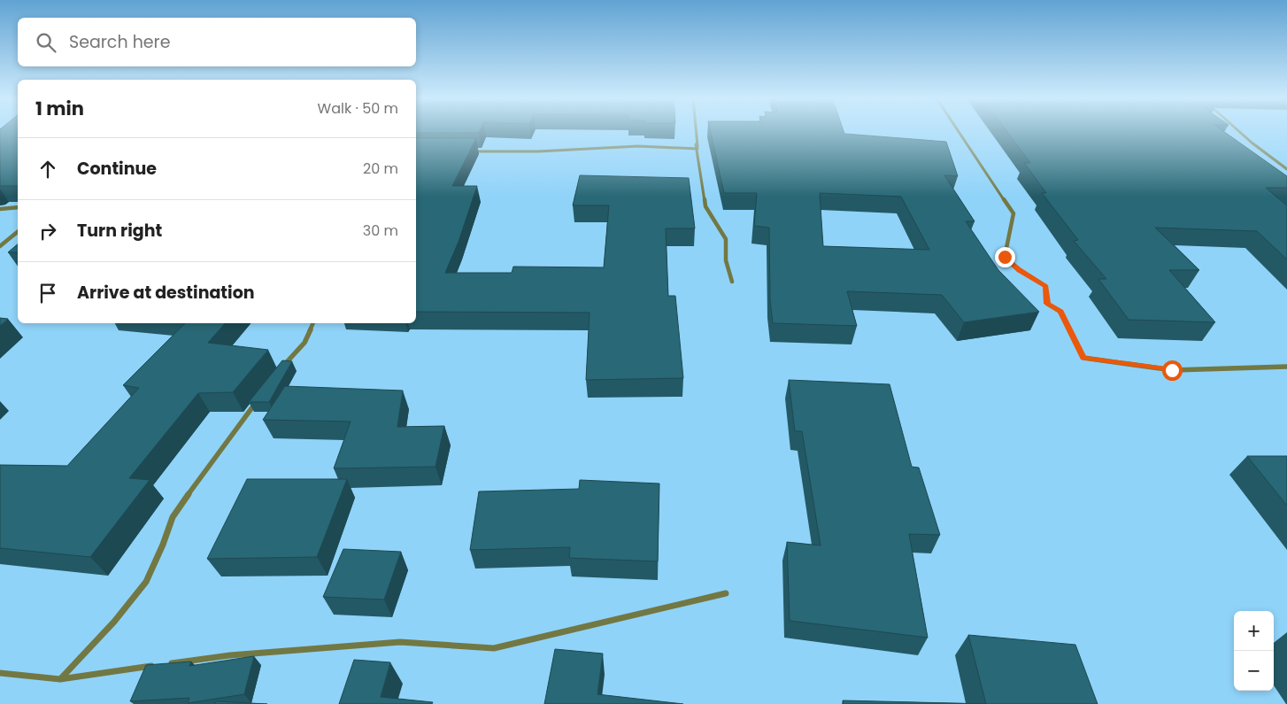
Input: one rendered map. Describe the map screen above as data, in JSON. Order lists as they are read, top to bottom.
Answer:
{
  "page": {
    "search": "Search here",
    "heading": ["1 min", "Walk · 50 m"],
    "list": [
      ["Continue", "20 m"],
      ["Turn right", "30 m"],
      "Arrive at destination"
    ],
    "map_buttons": ["+", "−"]
  }
}
